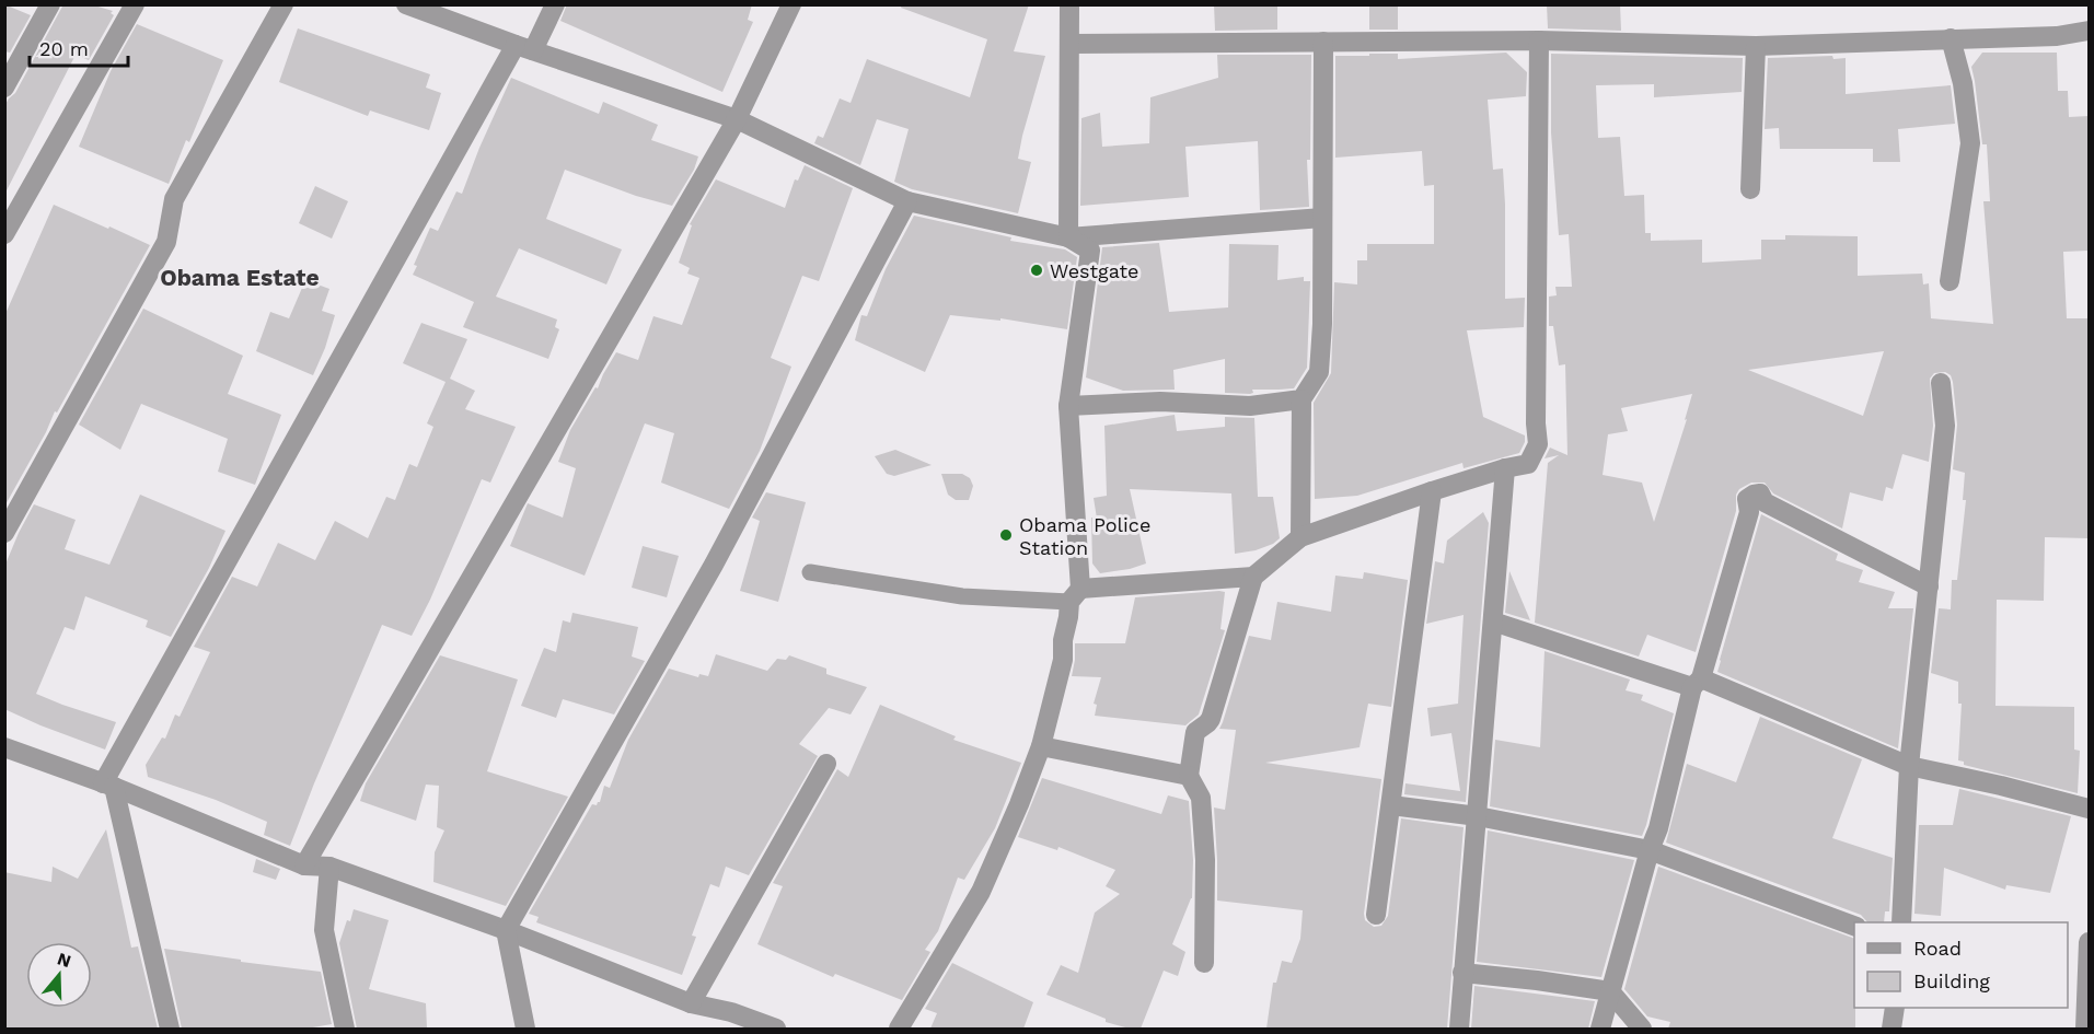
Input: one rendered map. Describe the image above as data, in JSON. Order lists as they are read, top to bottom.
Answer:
{
  "districts": ["Obama Estate"],
  "places": ["Westgate", "Obama Police Station"],
  "legend": ["Road", "Building"],
  "scale_bar": "20 m",
  "north": "top"
}
